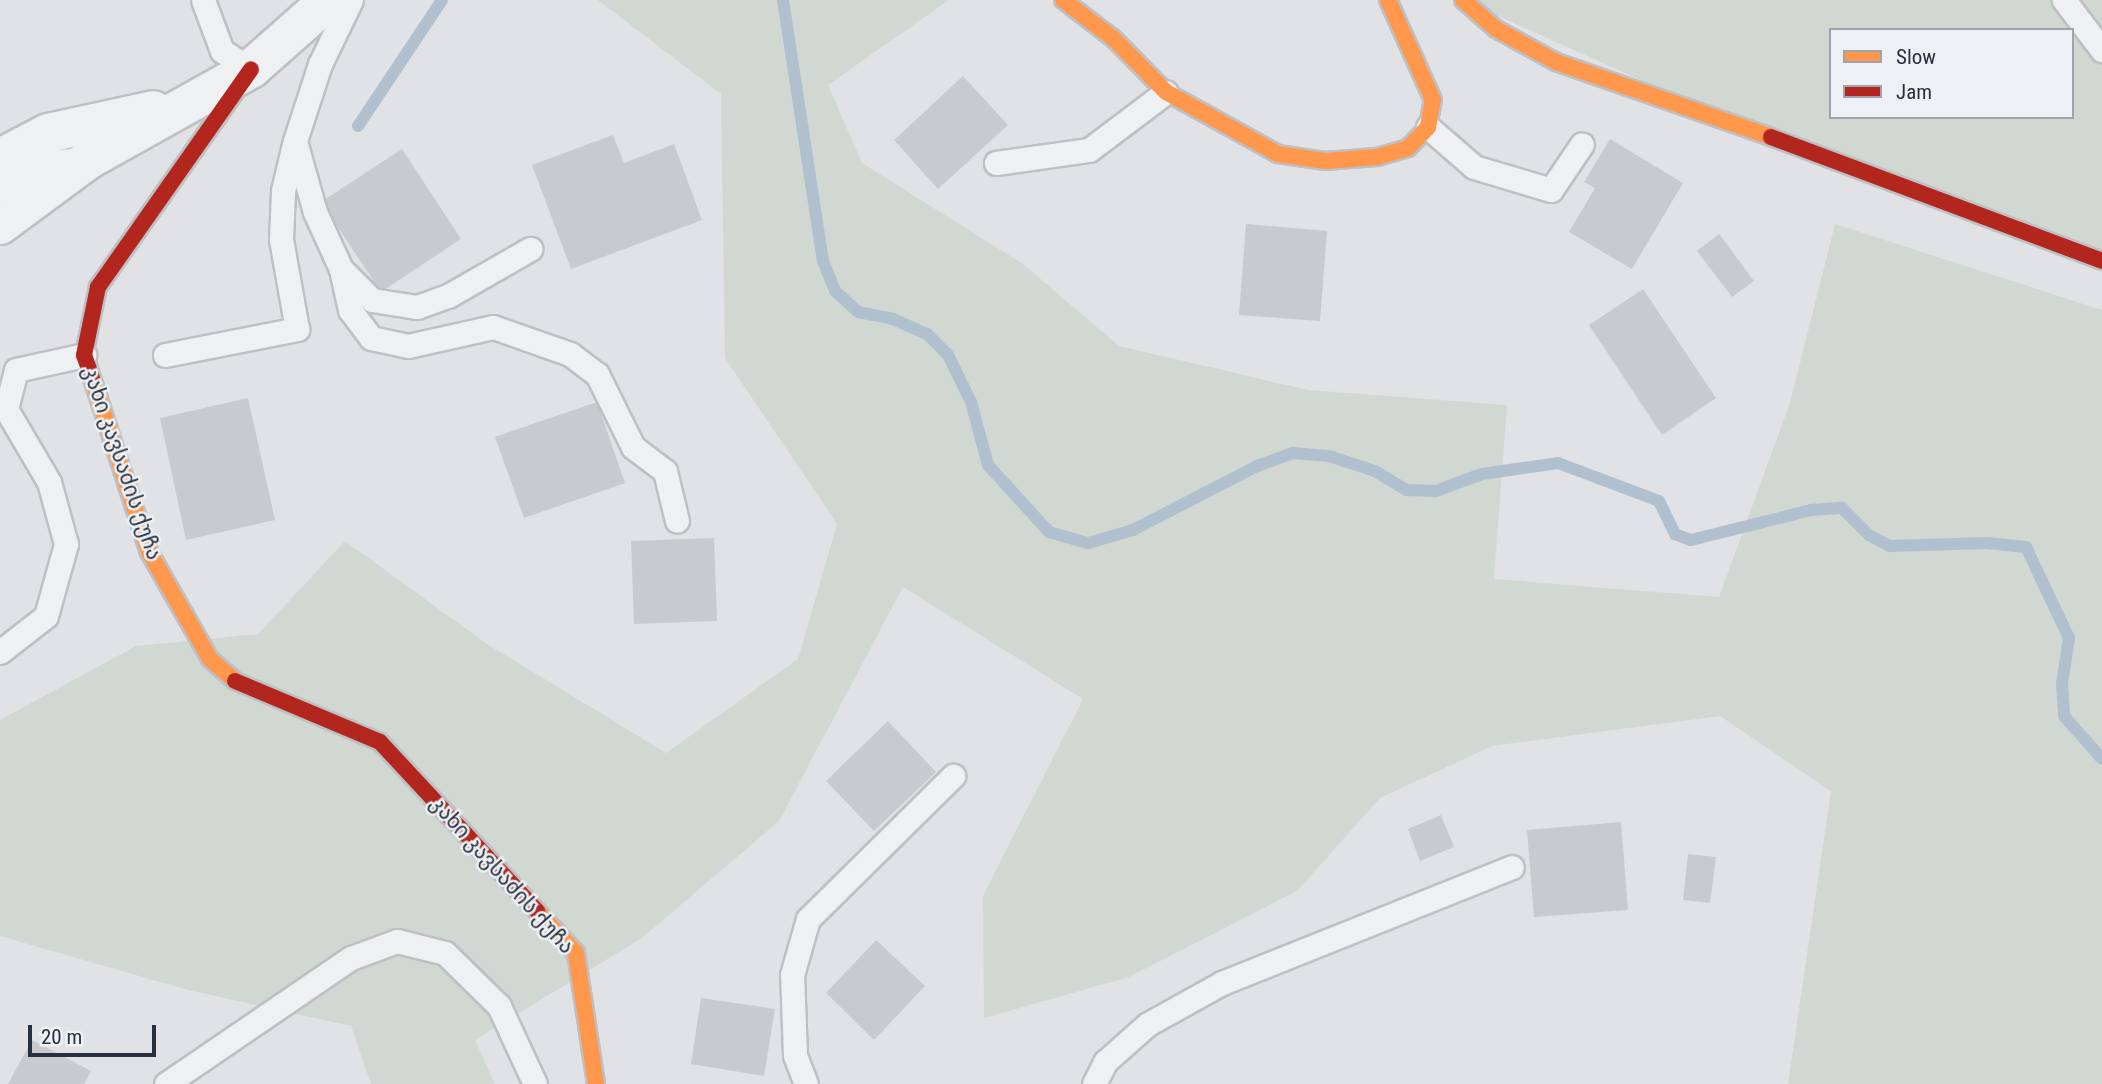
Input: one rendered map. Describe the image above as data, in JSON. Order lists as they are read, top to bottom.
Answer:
{
  "streets": {
    "street": ["კახი კავსაძის ქუჩა"]
  },
  "legend": ["Slow", "Jam"],
  "scale_bar": "20 m"
}
